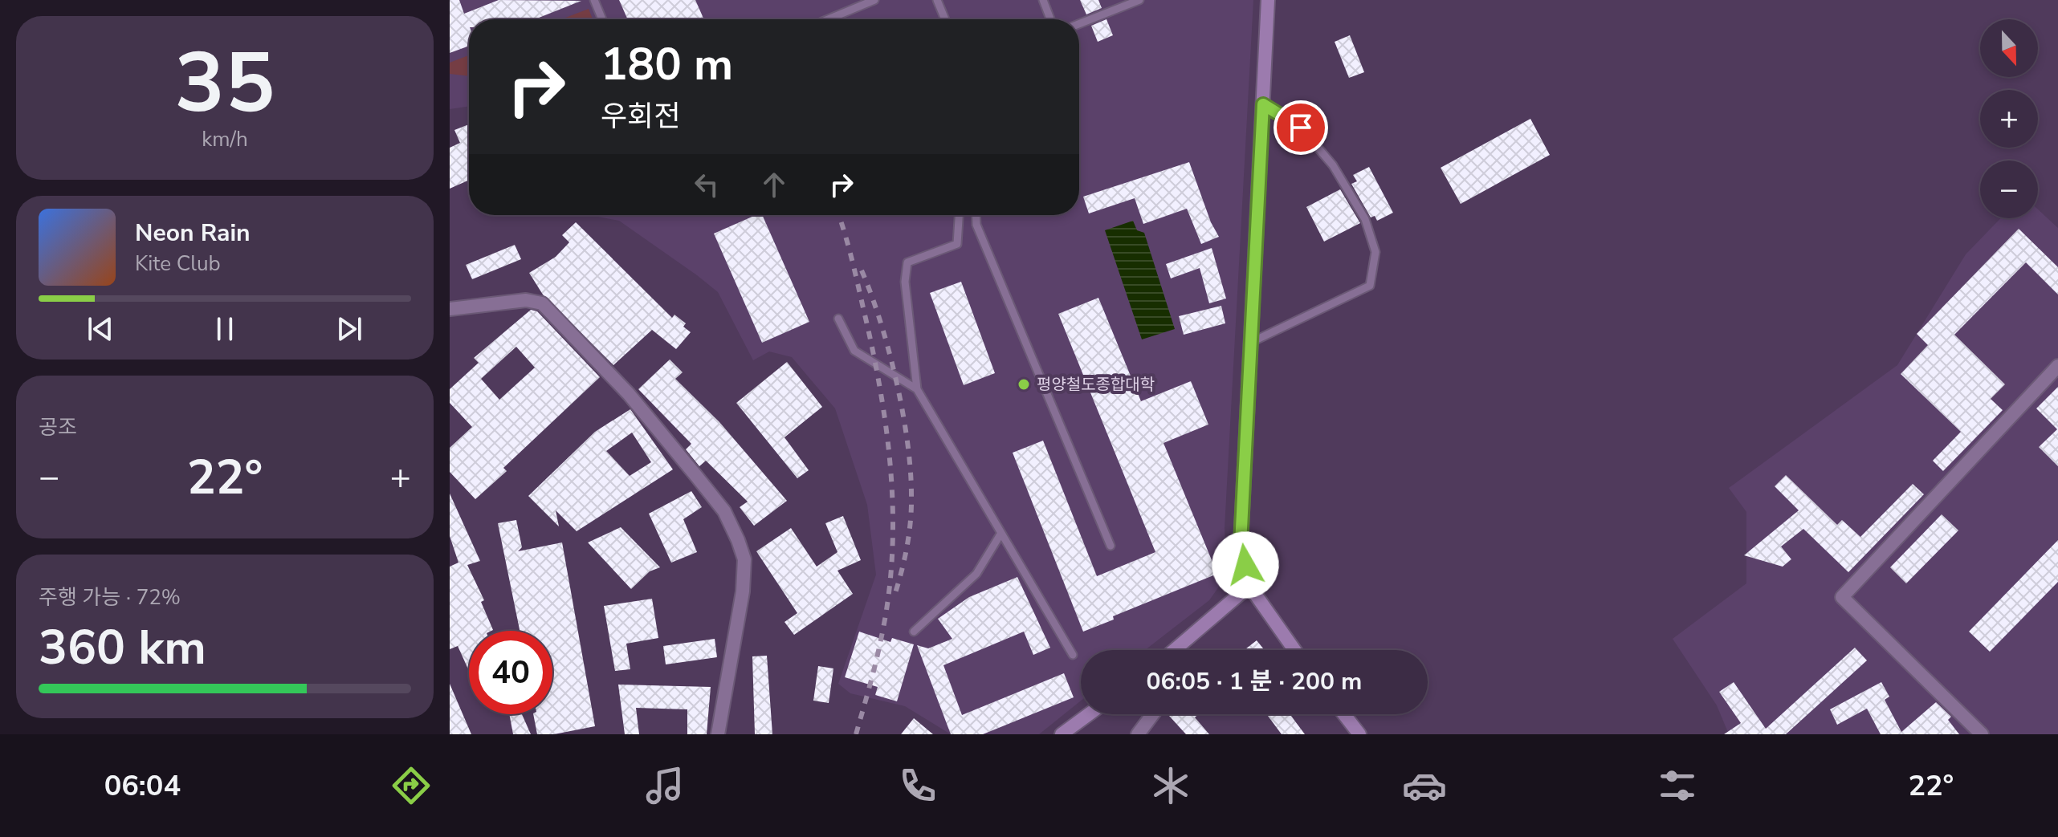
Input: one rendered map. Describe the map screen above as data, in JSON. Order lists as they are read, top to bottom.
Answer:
{
  "places": ["평양철도종합대학"],
  "north": "bottom",
  "page": {
    "tile": [
      ["35", "km/h"],
      "공조",
      ["주행 가능 · 72%", "360 km"]
    ],
    "map_buttons": ["+", "−"],
    "turn": ["180 m", "우회전"],
    "song": ["Neon Rain", "Kite Club"],
    "heat": ["−", "22°", "+"],
    "limit": "40",
    "trip": "06:05 · 1 분 · 200 m",
    "tabs": ["06:04", "22°"]
  }
}
